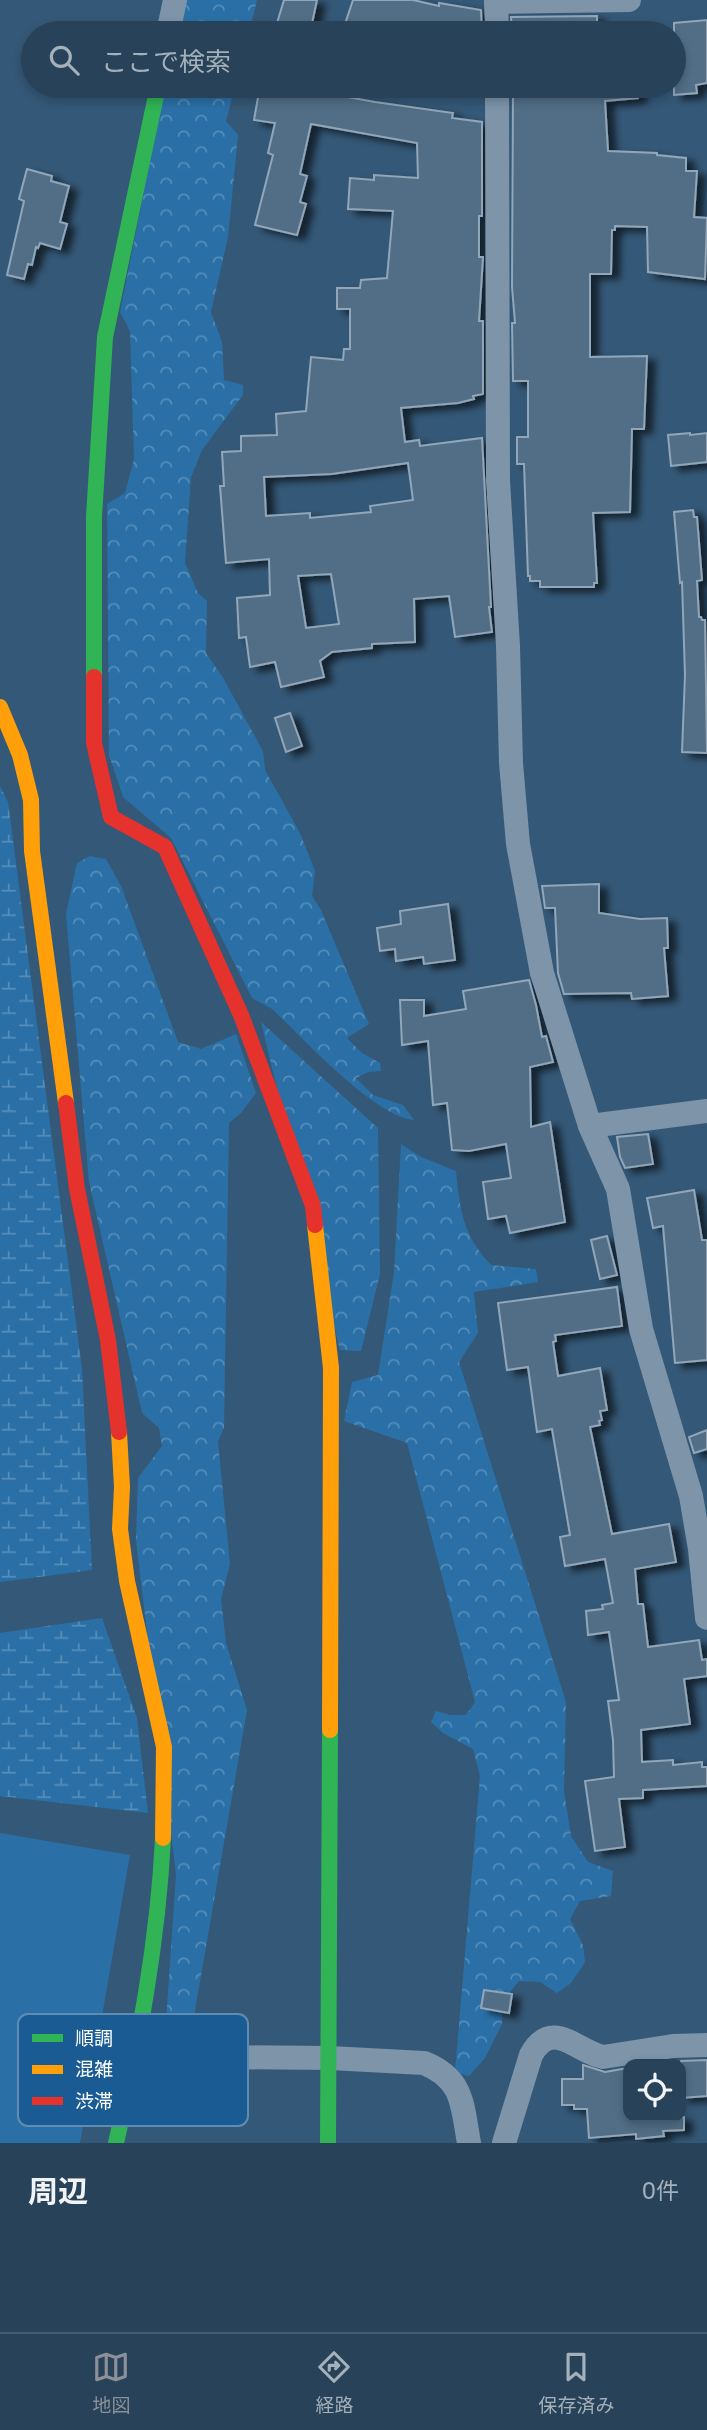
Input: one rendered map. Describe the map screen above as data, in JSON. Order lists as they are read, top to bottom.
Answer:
{
  "legend": ["順調", "混雑", "渋滞"],
  "page": {
    "search": "ここで検索",
    "heading": ["周辺", "0件"],
    "nav": ["地図", "経路", "保存済み"]
  }
}
